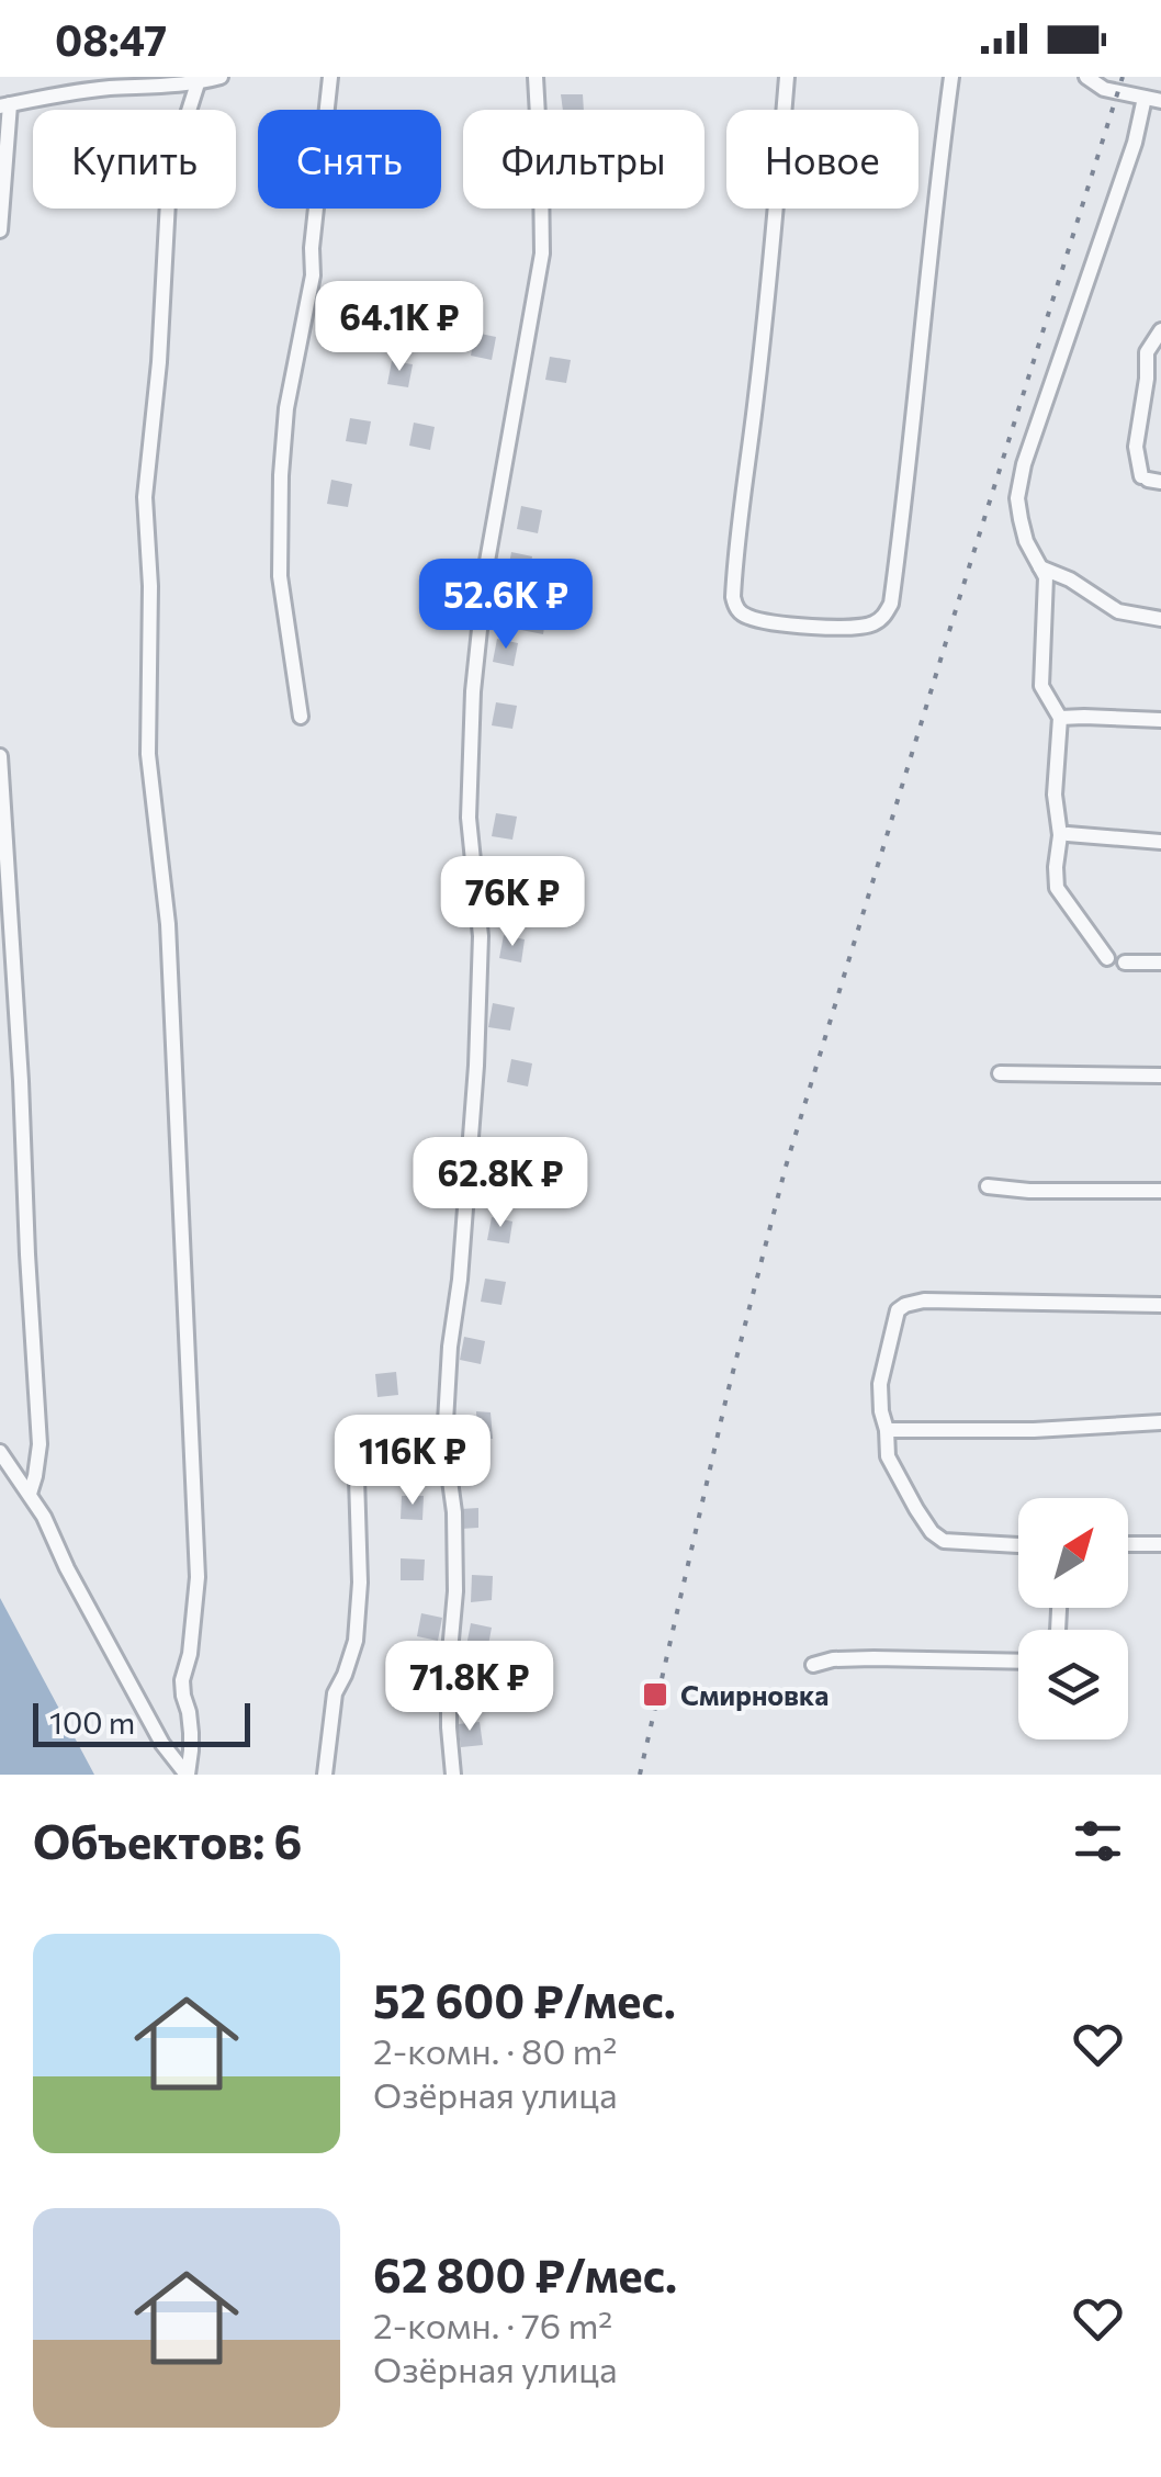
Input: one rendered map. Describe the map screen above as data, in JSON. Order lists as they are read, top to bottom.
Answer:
{
  "places": {
    "transit": ["Смирновка"]
  },
  "scale_bar": "100 m",
  "north": "top right",
  "page": {
    "status": "08:47",
    "chip": [
      "Купить",
      "Снять",
      "Фильтры",
      "Новое"
    ],
    "price": [
      "64.1K ₽",
      "52.6K ₽",
      "76K ₽",
      "62.8K ₽",
      "116K ₽",
      "71.8K ₽"
    ],
    "scale": "100 m",
    "heading": "Объектов: 6",
    "list": [
      {
        "name": "52 600 ₽/мес.",
        "note": "2-комн. · 80 m² · Озёрная улица"
      },
      {
        "name": "62 800 ₽/мес.",
        "note": "2-комн. · 76 m² · Озёрная улица"
      }
    ]
  }
}
